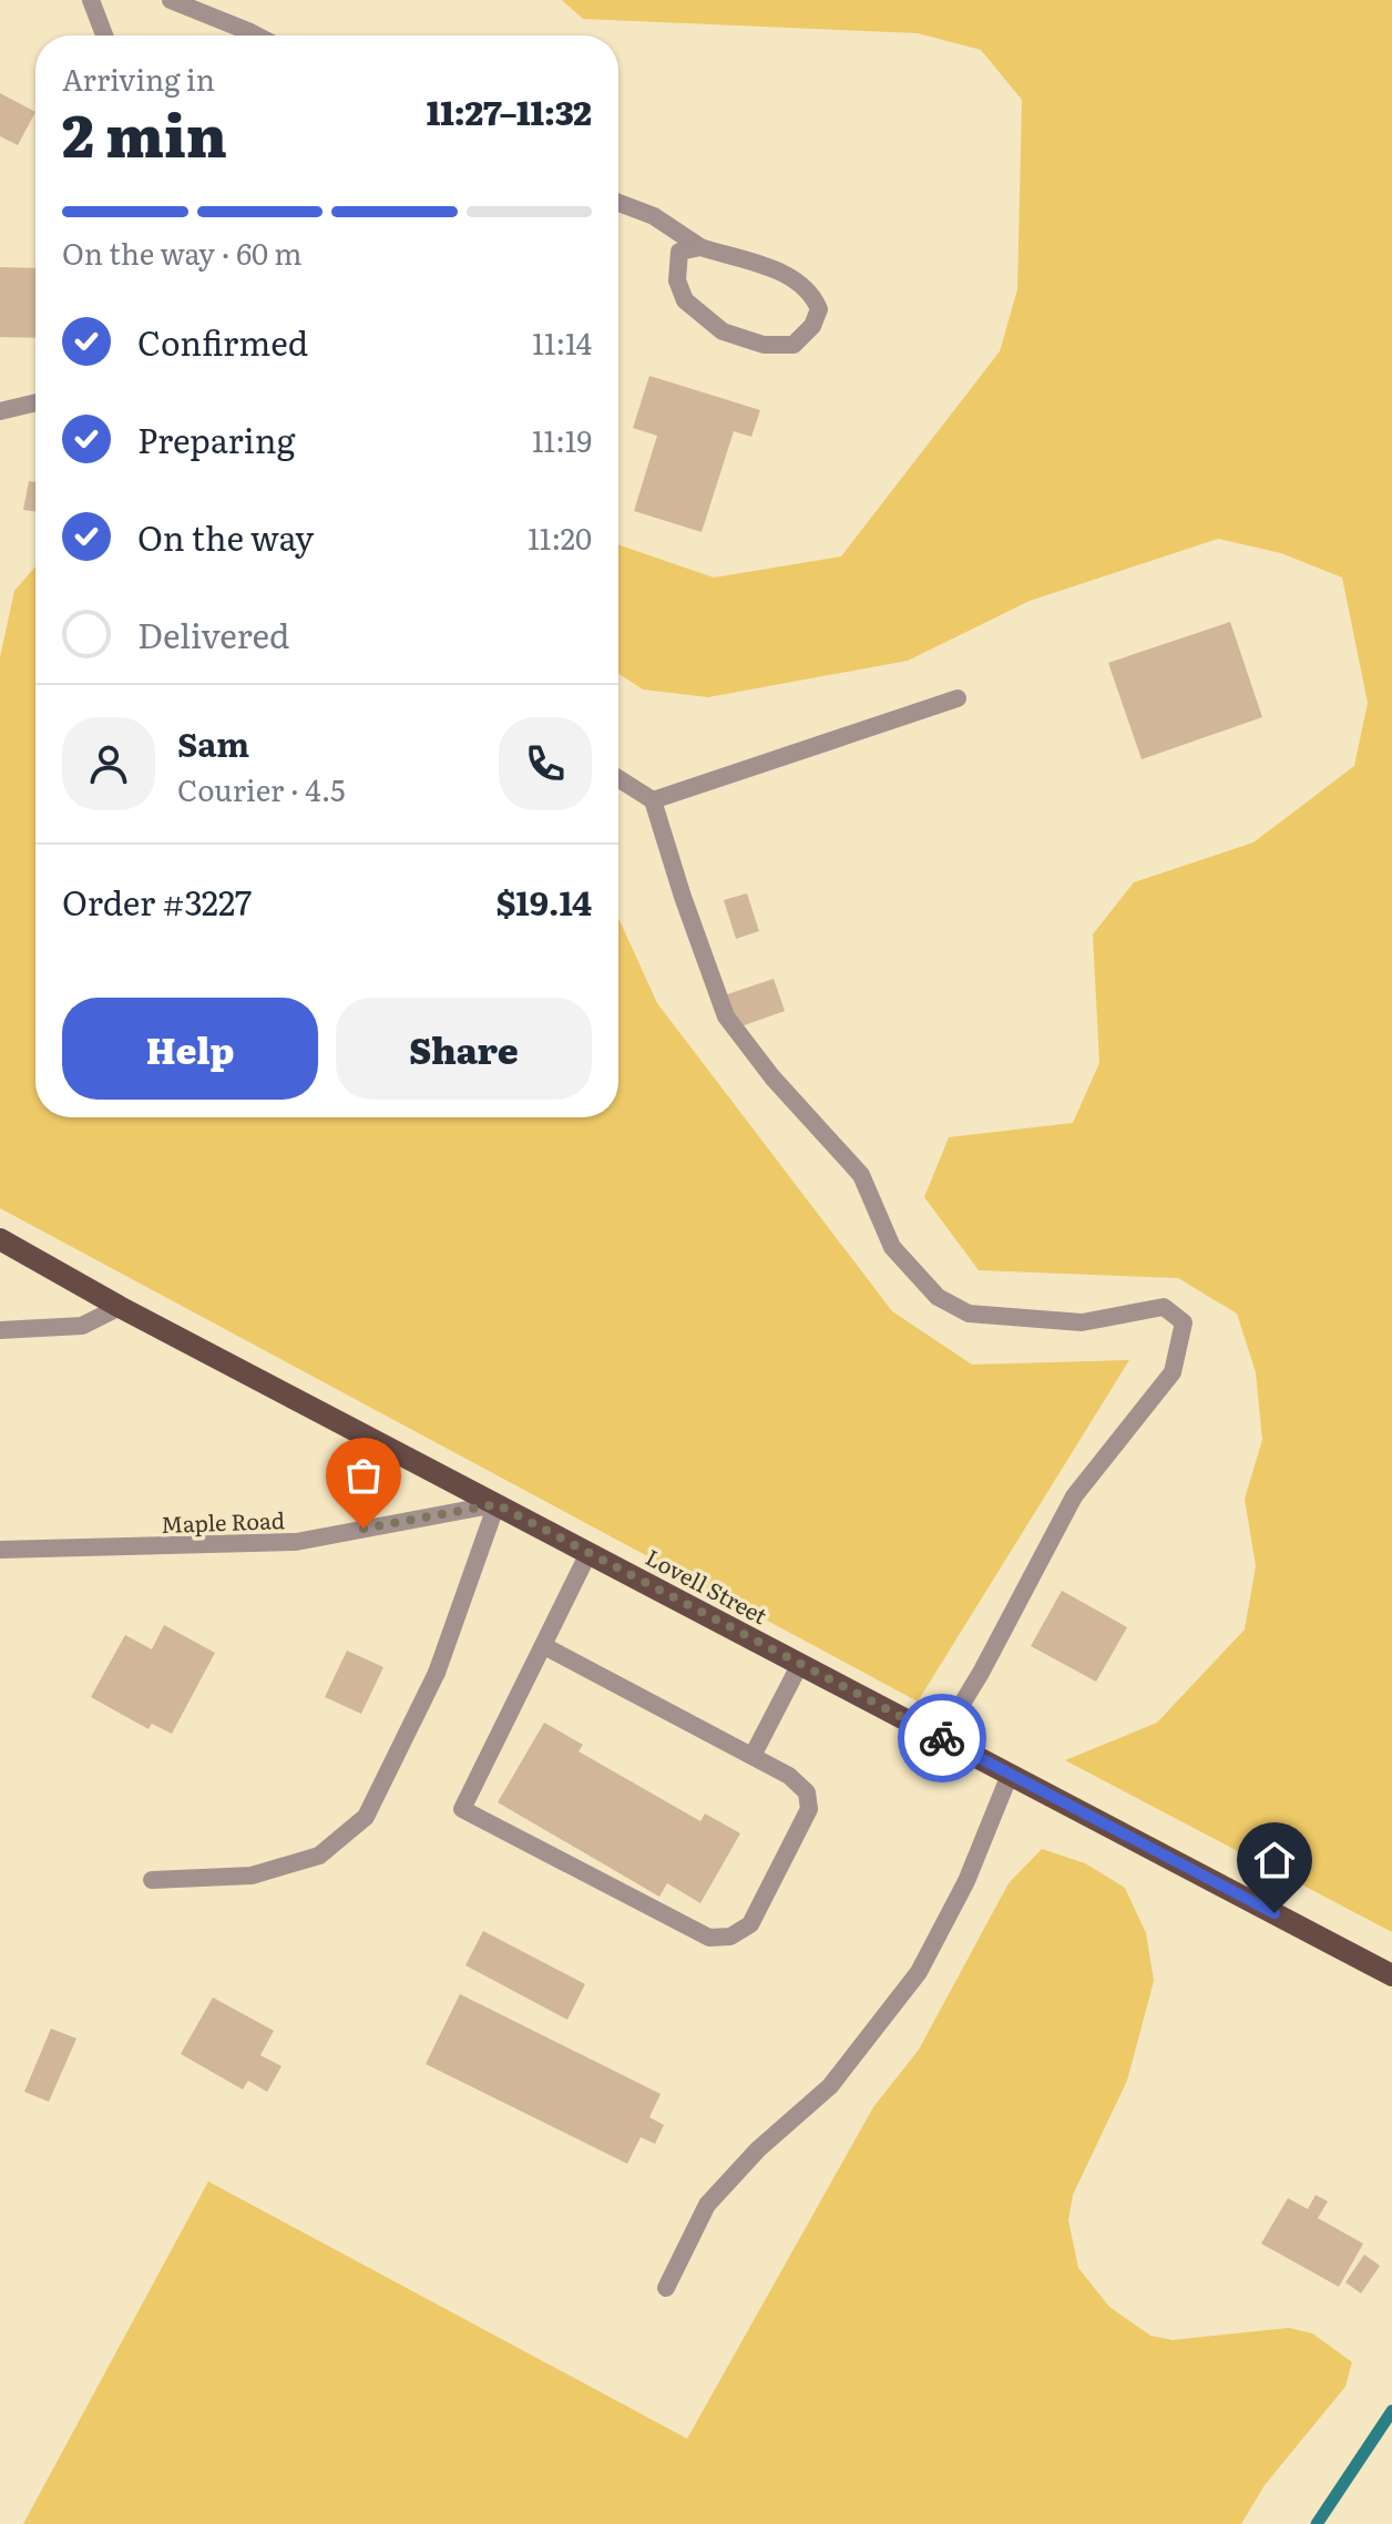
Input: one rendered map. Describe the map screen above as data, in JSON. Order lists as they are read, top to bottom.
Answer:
{
  "streets": {
    "main road": ["Lovell Street"],
    "street": ["Maple Road"]
  },
  "crossings": [
    ["Maple Road", "Lovell Street"]
  ],
  "page": {
    "heading": ["2 min", "Arriving in", "11:27–11:32"],
    "panel": [
      "Sam",
      "Courier · 4.5",
      "Order #3227",
      "$19.14"
    ],
    "bar": "On the way · 60 m",
    "list": [
      ["Confirmed", "11:14"],
      ["Preparing", "11:19"],
      ["On the way", "11:20"],
      "Delivered"
    ],
    "buttons": ["Help", "Share"]
  }
}
